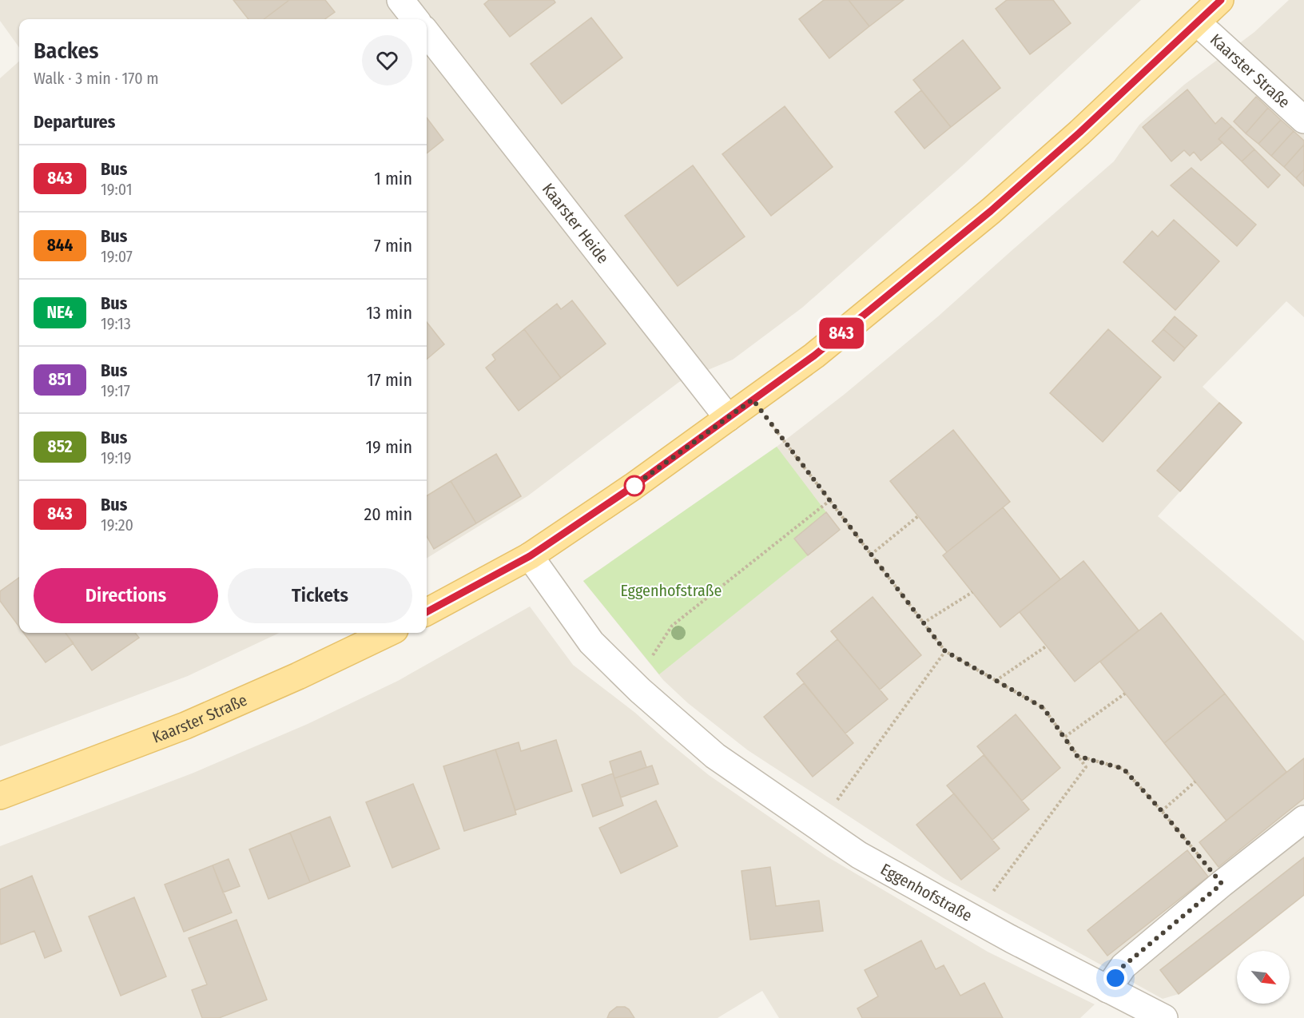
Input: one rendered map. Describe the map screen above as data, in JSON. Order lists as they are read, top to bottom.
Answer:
{
  "streets": {
    "main road": ["Kaarster Straße"],
    "street": ["Kaarster Heide", "Eggenhofstraße"]
  },
  "crossings": [
    ["Kaarster Straße", "Kaarster Heide"],
    ["Kaarster Straße", "Eggenhofstraße"]
  ],
  "parks": ["Eggenhofstraße"],
  "lines": ["bus line 843"],
  "north": "bottom right",
  "page": {
    "on_map": "843",
    "heading": [
      ["Backes", "Walk · 3 min · 170 m"],
      "Departures"
    ],
    "list": [
      {
        "mark": "843",
        "name": "Bus",
        "note": "19:01",
        "value": "1 min"
      },
      {
        "mark": "844",
        "name": "Bus",
        "note": "19:07",
        "value": "7 min"
      },
      {
        "mark": "NE4",
        "name": "Bus",
        "note": "19:13",
        "value": "13 min"
      },
      {
        "mark": "851",
        "name": "Bus",
        "note": "19:17",
        "value": "17 min"
      },
      {
        "mark": "852",
        "name": "Bus",
        "note": "19:19",
        "value": "19 min"
      },
      {
        "mark": "843",
        "name": "Bus",
        "note": "19:20",
        "value": "20 min"
      }
    ],
    "buttons": ["Directions", "Tickets"]
  }
}
